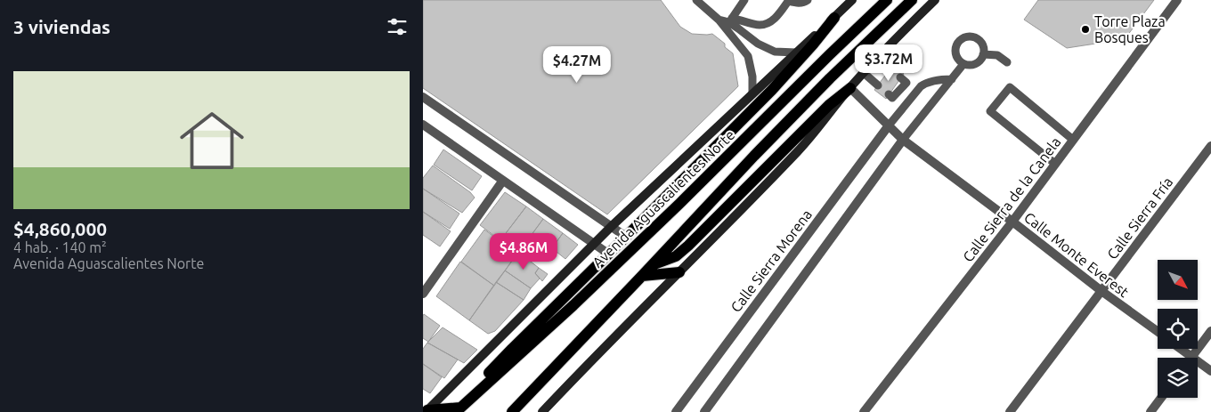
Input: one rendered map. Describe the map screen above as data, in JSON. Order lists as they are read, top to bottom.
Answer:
{
  "streets": {
    "main road": ["Avenida Aguascalientes Norte"],
    "street": [
      "Calle Sierra de la Canela",
      "Calle Sierra Fría",
      "Calle Monte Everest",
      "Calle Sierra Morena"
    ]
  },
  "crossings": [
    ["Calle Sierra de la Canela", "Calle Monte Everest"],
    ["Calle Sierra Fría", "Calle Monte Everest"],
    ["Calle Monte Everest", "Calle Sierra Morena"]
  ],
  "places": ["Torre Plaza Bosques"],
  "north": "bottom right",
  "page": {
    "heading": "3 viviendas",
    "price": ["$3.72M", "$4.27M", "$4.86M"],
    "list": [
      {
        "name": "$4,860,000",
        "note": "4 hab. · 140 m² · Avenida Aguascalientes Norte"
      }
    ]
  }
}
